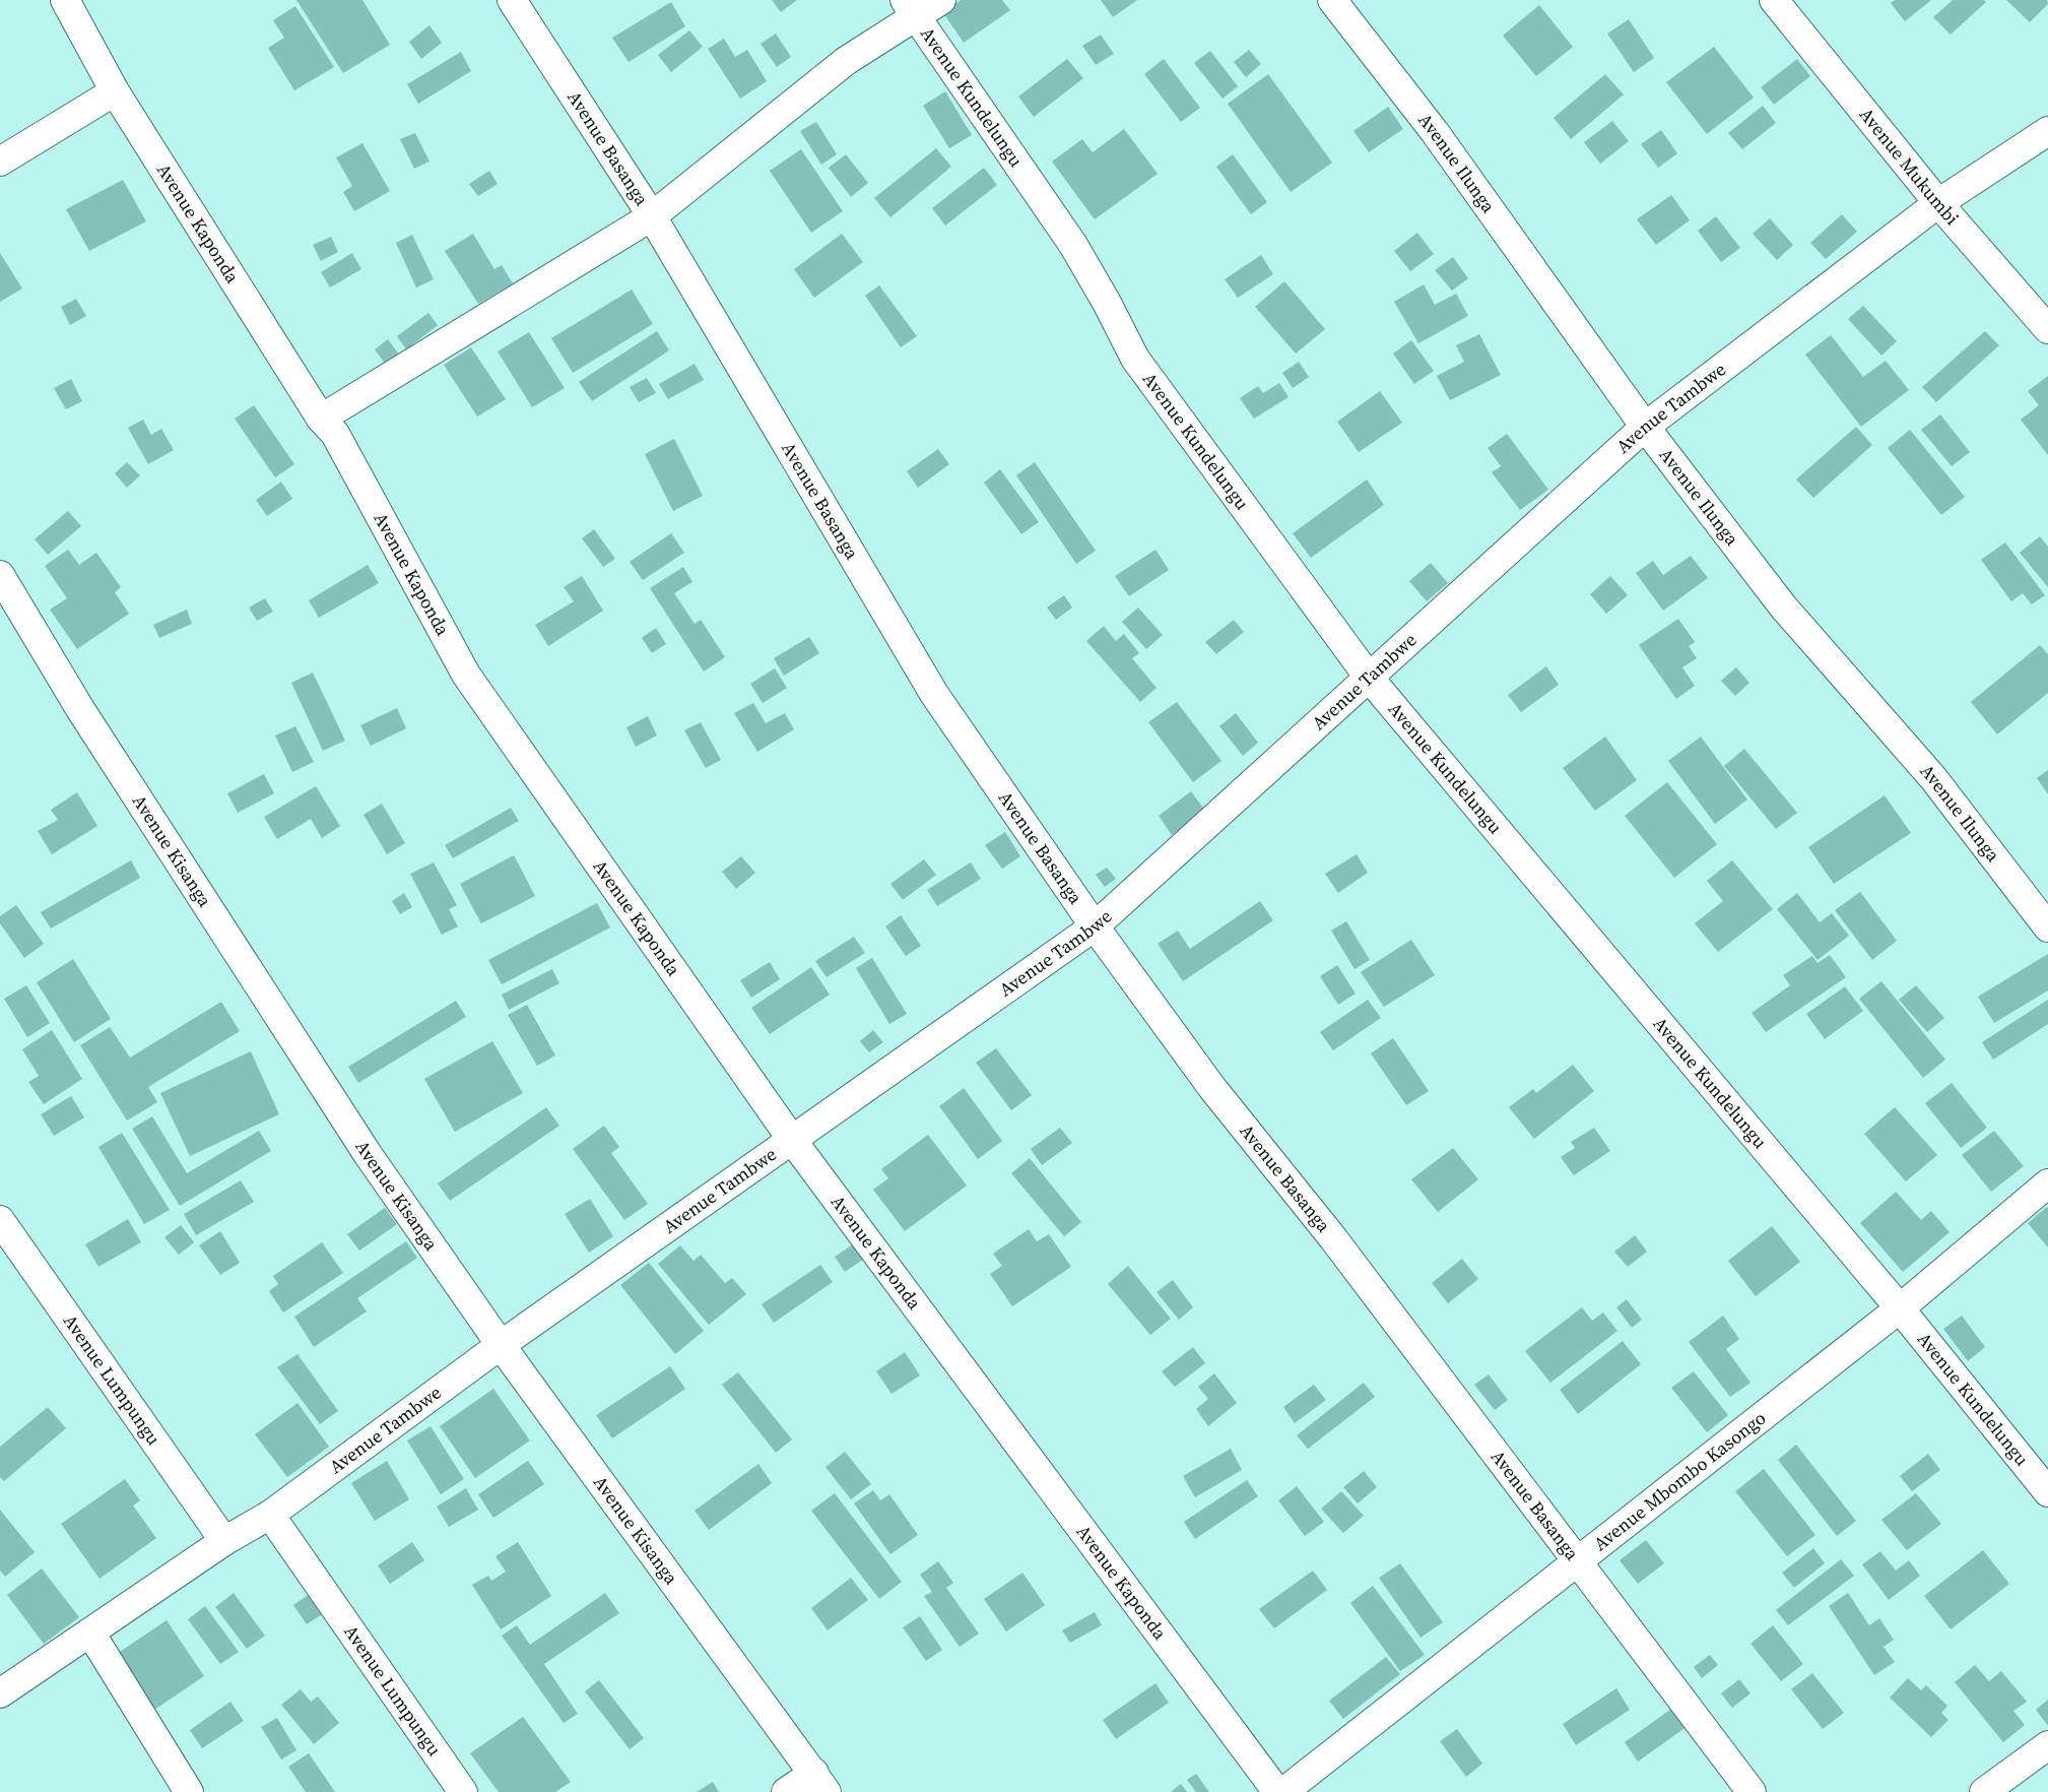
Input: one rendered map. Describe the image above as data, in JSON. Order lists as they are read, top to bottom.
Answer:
{
  "streets": {
    "street": [
      "Avenue Kundelungu",
      "Avenue Basanga",
      "Avenue Ilunga",
      "Avenue Mukumbi",
      "Avenue Kaponda",
      "Avenue Tambwe",
      "Avenue Kisanga",
      "Avenue Lumpungu",
      "Avenue Mbombo Kasongo"
    ]
  },
  "crossings": [
    ["Avenue Kundelungu", "Avenue Tambwe"],
    ["Avenue Kundelungu", "Avenue Mbombo Kasongo"],
    ["Avenue Basanga", "Avenue Tambwe"],
    ["Avenue Basanga", "Avenue Mbombo Kasongo"],
    ["Avenue Ilunga", "Avenue Tambwe"],
    ["Avenue Mukumbi", "Avenue Tambwe"],
    ["Avenue Kaponda", "Avenue Tambwe"],
    ["Avenue Tambwe", "Avenue Kisanga"],
    ["Avenue Tambwe", "Avenue Lumpungu"]
  ]
}
